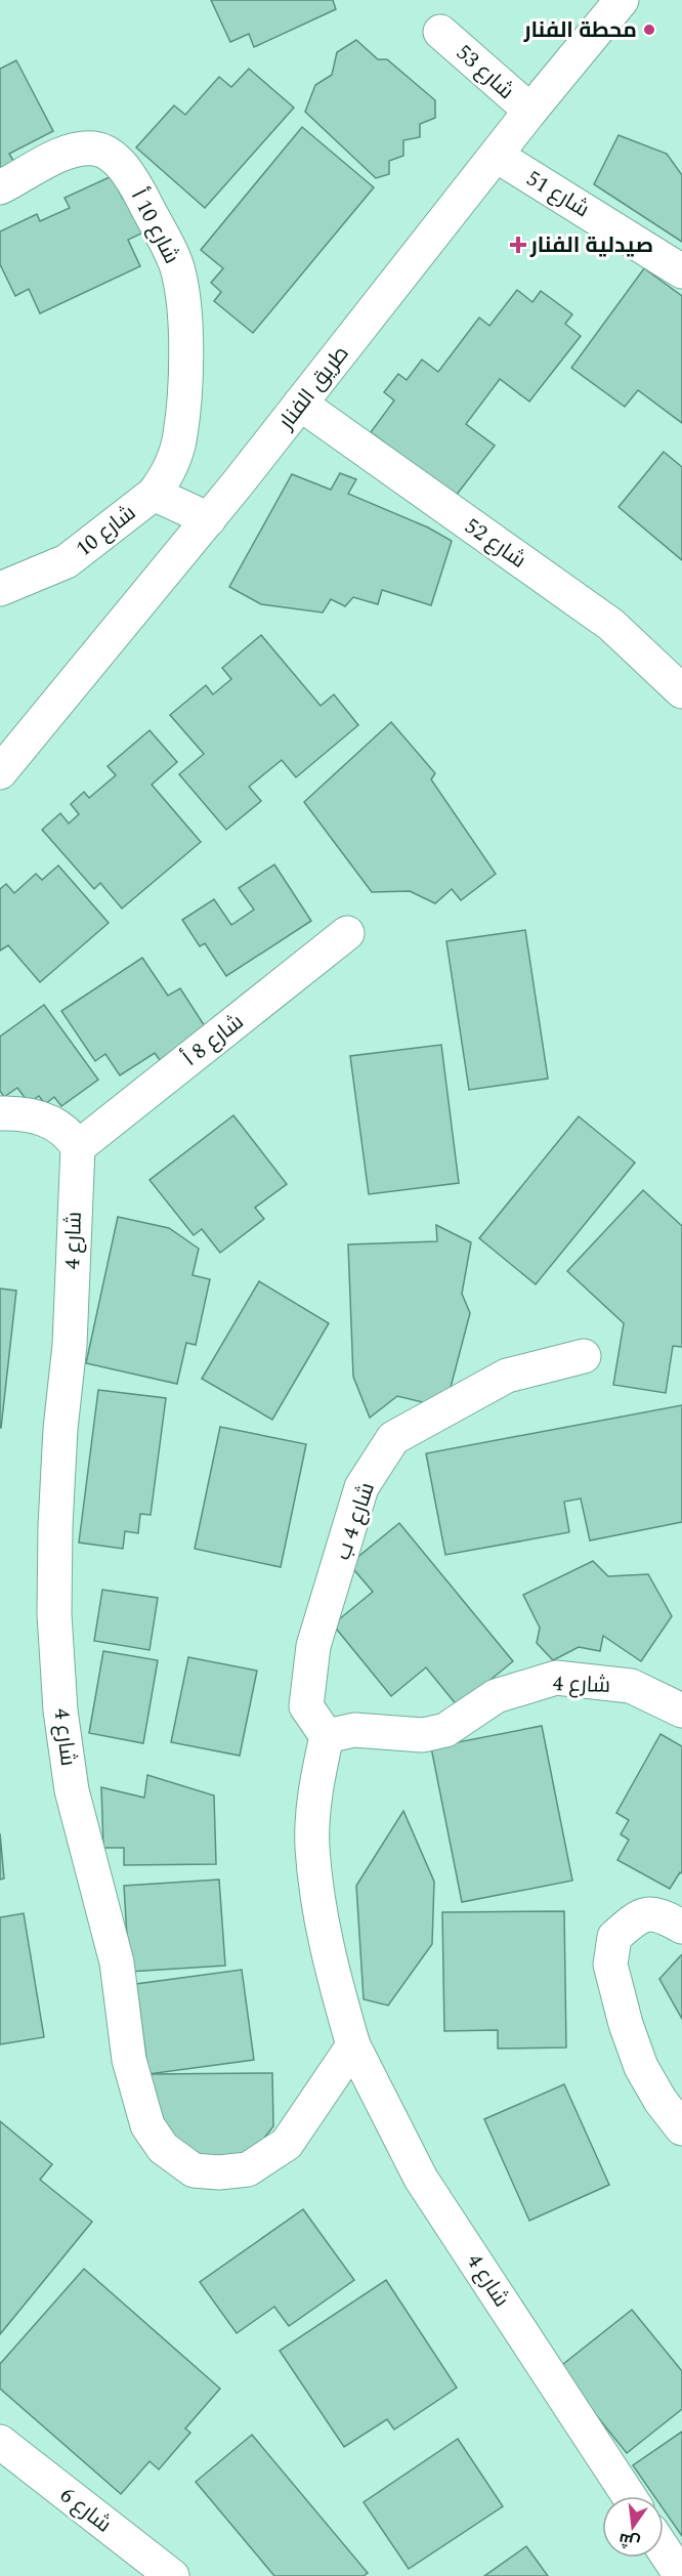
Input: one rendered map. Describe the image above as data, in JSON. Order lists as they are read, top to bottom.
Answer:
{
  "streets": {
    "street": [
      "شارع 53",
      "شارع 51",
      "شارع 10 أ",
      "طريق الفنار",
      "شارع 10",
      "شارع 52",
      "شارع 8 أ",
      "شارع 4",
      "شارع 4 ب",
      "شارع 6"
    ]
  },
  "crossings": [
    ["شارع 53", "طريق الفنار"],
    ["شارع 51", "طريق الفنار"],
    ["شارع 10 أ", "شارع 10"],
    ["طريق الفنار", "شارع 10"],
    ["طريق الفنار", "شارع 52"],
    ["شارع 8 أ", "شارع 4"],
    ["شارع 4", "شارع 4 ب"]
  ],
  "places": {
    "other": ["محطة الفنار"],
    "health": ["صيدلية الفنار"]
  },
  "north": "bottom"
}
